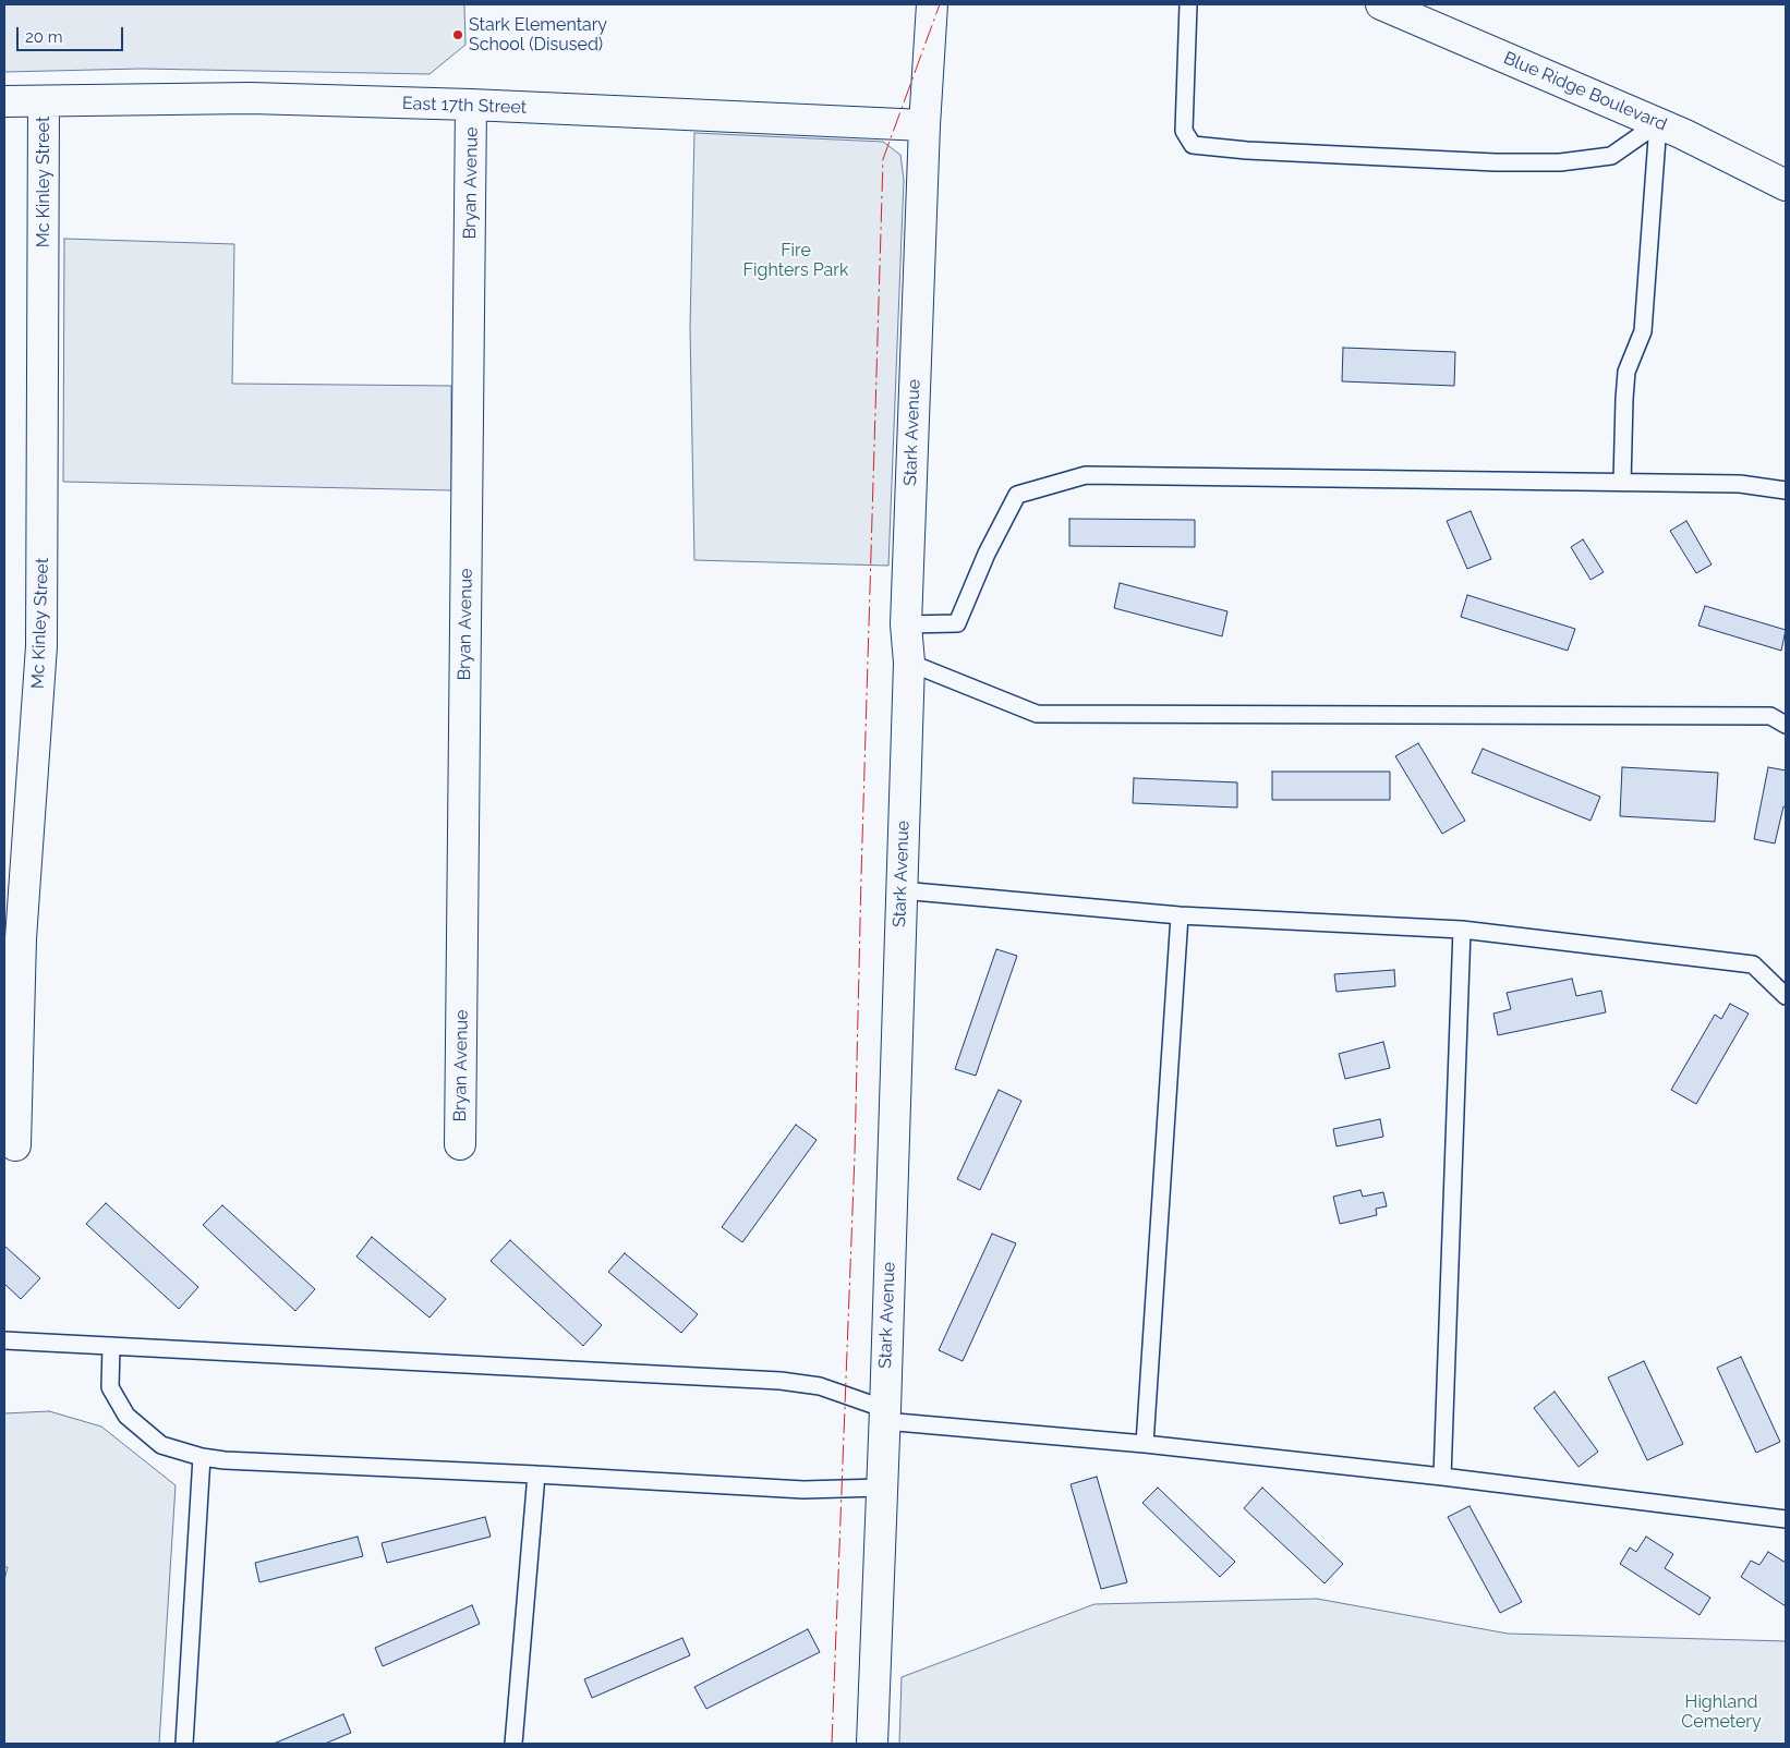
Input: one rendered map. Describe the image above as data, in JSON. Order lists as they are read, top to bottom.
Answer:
{
  "streets": {
    "street": [
      "Blue Ridge Boulevard",
      "East 17th Street",
      "Mc Kinley Street",
      "Bryan Avenue",
      "Stark Avenue"
    ]
  },
  "crossings": [
    ["East 17th Street", "Mc Kinley Street"],
    ["East 17th Street", "Bryan Avenue"],
    ["East 17th Street", "Stark Avenue"]
  ],
  "parks": ["Fire Fighters Park", "Highland Cemetery"],
  "places": ["Stark Elementary School (Disused)"],
  "scale_bar": "20 m"
}
